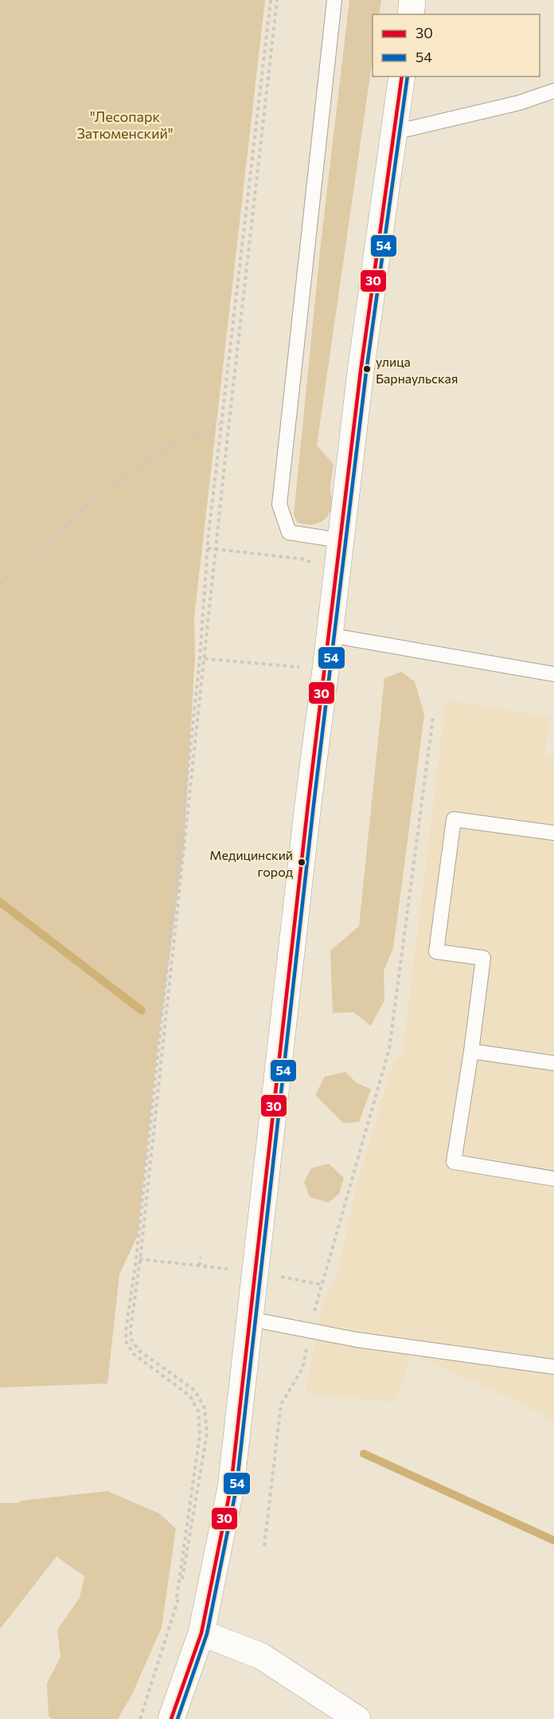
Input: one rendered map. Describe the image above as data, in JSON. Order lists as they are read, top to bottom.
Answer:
{
  "parks": ["\"Лесопарк Затюменский\""],
  "places": ["улица Барнаульская", "Медицинский город"],
  "lines": ["transit line 30", "transit line 54"],
  "legend": ["30", "54"]
}
